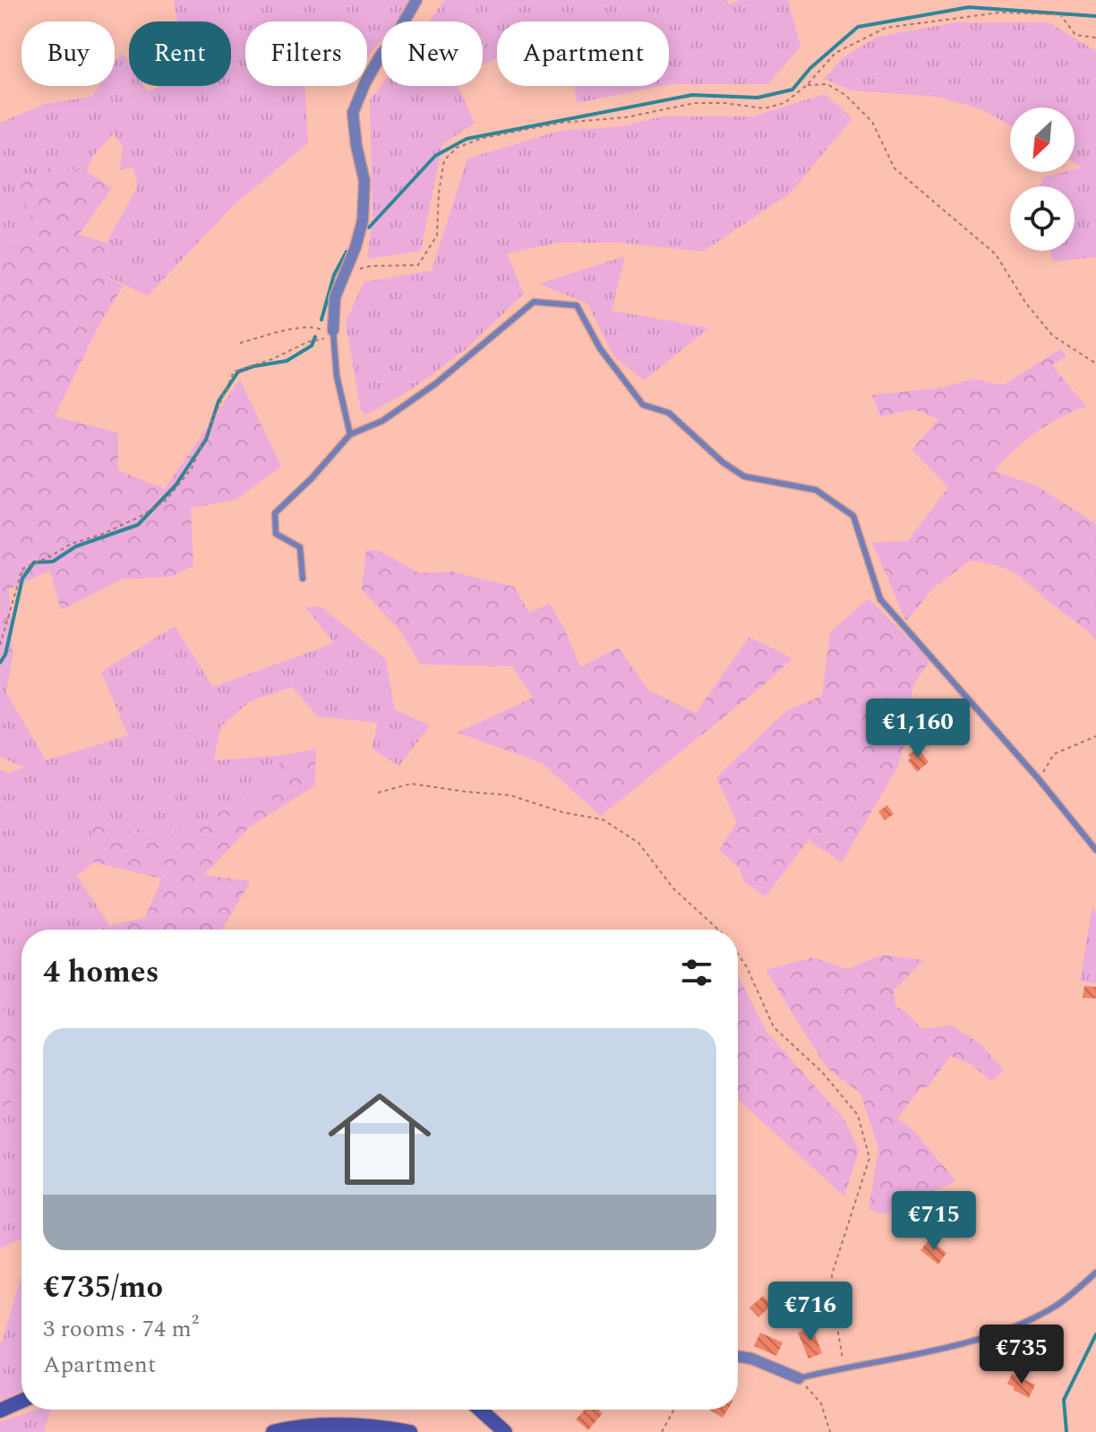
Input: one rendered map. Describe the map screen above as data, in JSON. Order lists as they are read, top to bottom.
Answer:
{
  "north": "bottom left",
  "page": {
    "chip": [
      "Buy",
      "Rent",
      "Filters",
      "New",
      "Apartment"
    ],
    "price": [
      "€1,160",
      "€715",
      "€716",
      "€735"
    ],
    "heading": "4 homes",
    "list": [
      {
        "name": "€735/mo",
        "note": "3 rooms · 74 m² · Apartment"
      }
    ]
  }
}
